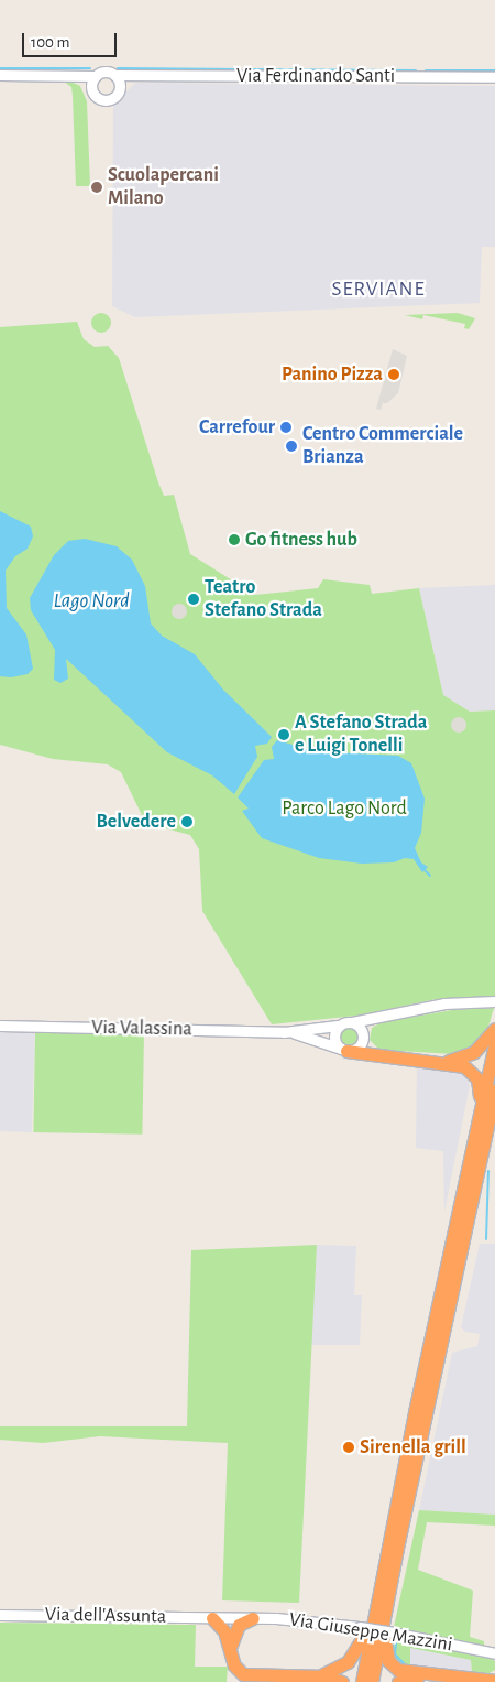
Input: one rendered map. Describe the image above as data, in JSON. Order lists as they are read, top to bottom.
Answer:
{
  "streets": {
    "street": [
      "Via Ferdinando Santi",
      "Via Valassina",
      "Via dell'Assunta",
      "Via Giuseppe Mazzini"
    ]
  },
  "districts": ["SERVIANE"],
  "water": ["Lago Nord"],
  "parks": ["Parco Lago Nord"],
  "places": [
    "Scuolapercani Milano",
    "Panino Pizza",
    "Carrefour",
    "Centro Commerciale Brianza",
    "Go fitness hub",
    "Teatro Stefano Strada",
    "A Stefano Strada e Luigi Tonelli",
    "Belvedere",
    "Sirenella grill"
  ],
  "scale_bar": "100 m"
}
